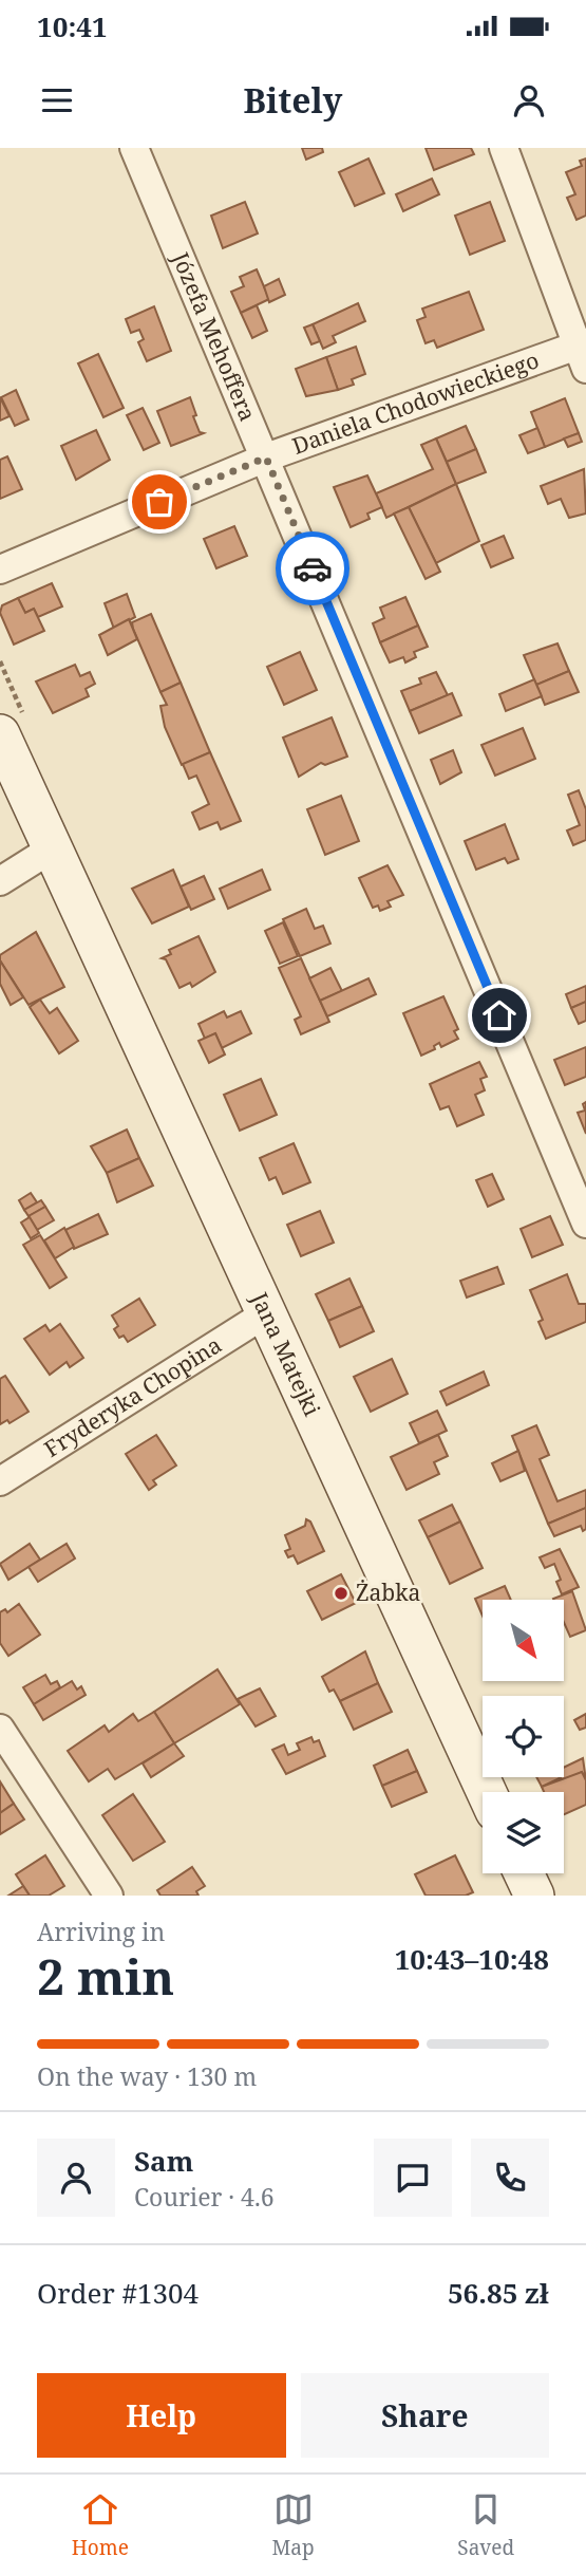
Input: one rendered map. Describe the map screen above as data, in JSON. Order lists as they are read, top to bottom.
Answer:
{
  "streets": {
    "street": [
      "Józefa Mehoffera",
      "Daniela Chodowieckiego",
      "Jana Matejki",
      "Fryderyka Chopina"
    ]
  },
  "crossings": [
    ["Józefa Mehoffera", "Daniela Chodowieckiego"],
    ["Jana Matejki", "Fryderyka Chopina"]
  ],
  "places": ["Żabka"],
  "north": "bottom right",
  "page": {
    "status": "10:41",
    "header": "Bitely",
    "heading": ["2 min", "Arriving in", "10:43–10:48"],
    "panel": [
      "Sam",
      "Courier · 4.6",
      "Order #1304",
      "56.85 zł"
    ],
    "bar": "On the way · 130 m",
    "buttons": ["Help", "Share"],
    "tabs": ["Home", "Map", "Saved"]
  }
}
